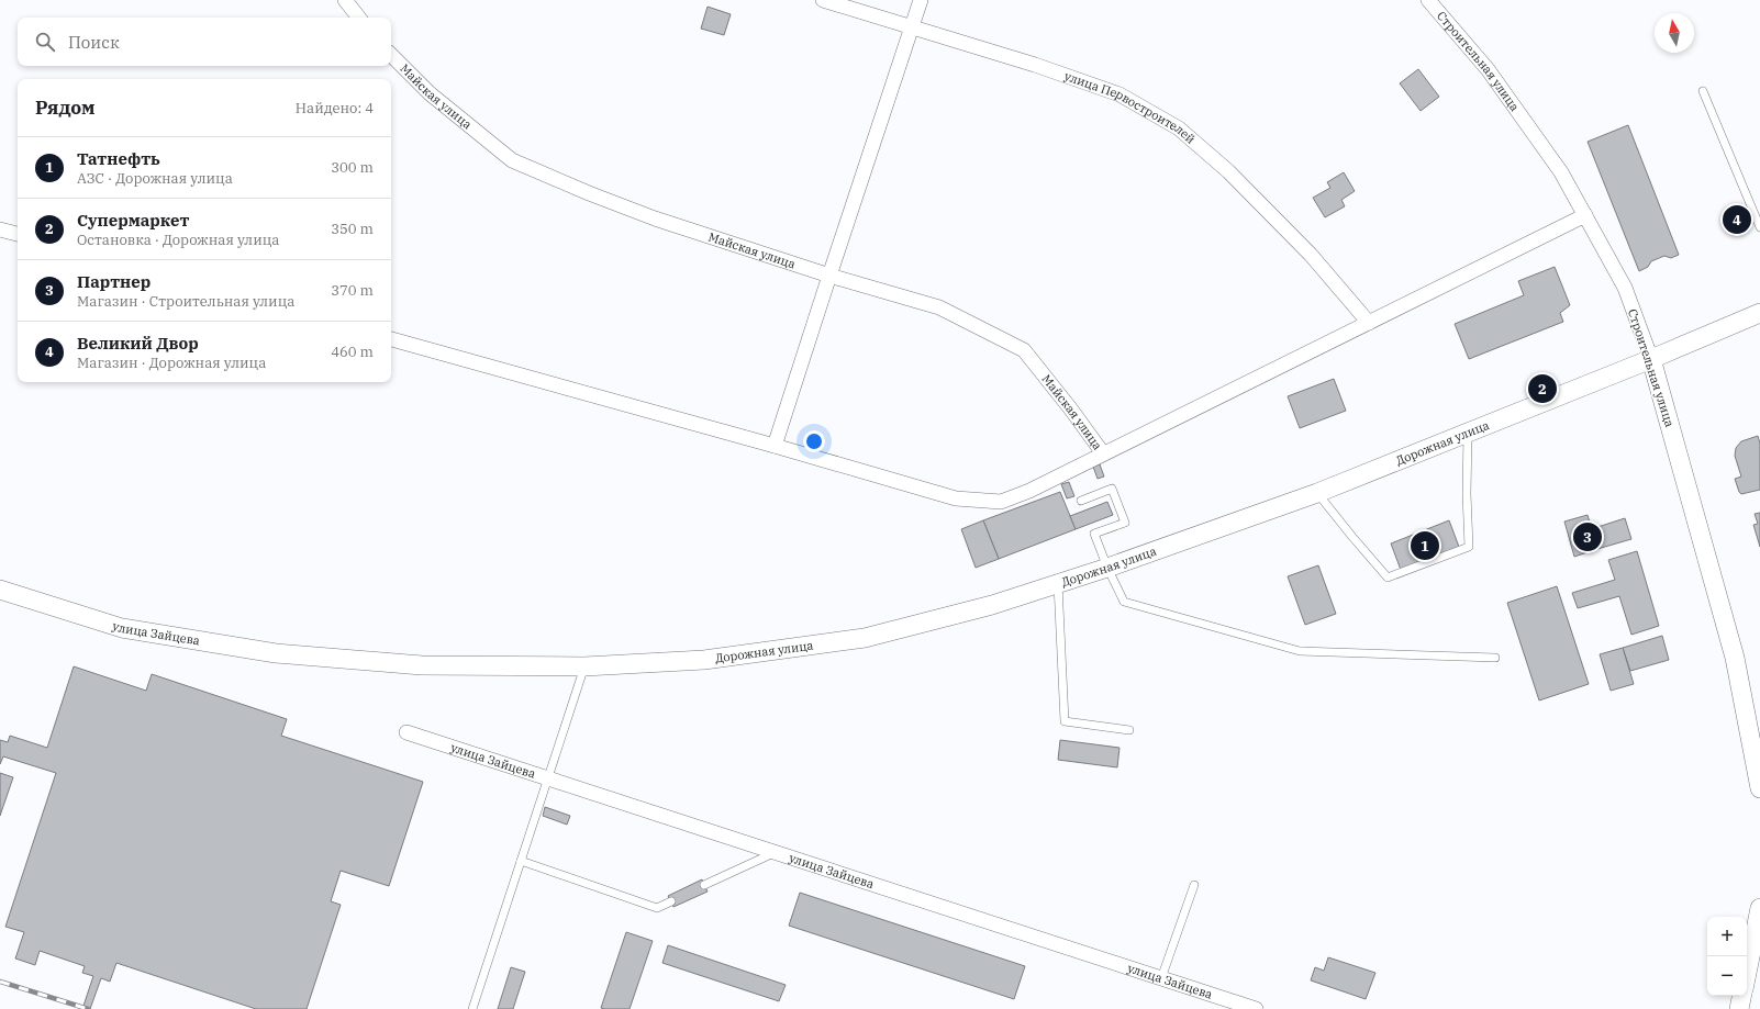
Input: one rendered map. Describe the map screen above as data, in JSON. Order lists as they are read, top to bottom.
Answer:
{
  "streets": {
    "street": [
      "Строительная улица",
      "Майская улица",
      "улица Первостроителей",
      "Дорожная улица",
      "улица Зайцева"
    ]
  },
  "crossings": [
    ["Строительная улица", "Дорожная улица"],
    ["Дорожная улица", "улица Зайцева"]
  ],
  "north": "top",
  "page": {
    "search": "Поиск",
    "heading": ["Рядом", "Найдено: 4"],
    "list": [
      {
        "mark": "1",
        "name": "Татнефть",
        "note": "АЗС · Дорожная улица",
        "value": "300 m"
      },
      {
        "mark": "2",
        "name": "Супермаркет",
        "note": "Остановка · Дорожная улица",
        "value": "350 m"
      },
      {
        "mark": "3",
        "name": "Партнер",
        "note": "Магазин · Строительная улица",
        "value": "370 m"
      },
      {
        "mark": "4",
        "name": "Великий Двор",
        "note": "Магазин · Дорожная улица",
        "value": "460 m"
      }
    ],
    "pins": [
      "4",
      "2",
      "3",
      "1"
    ],
    "map_buttons": ["+", "−"]
  }
}
